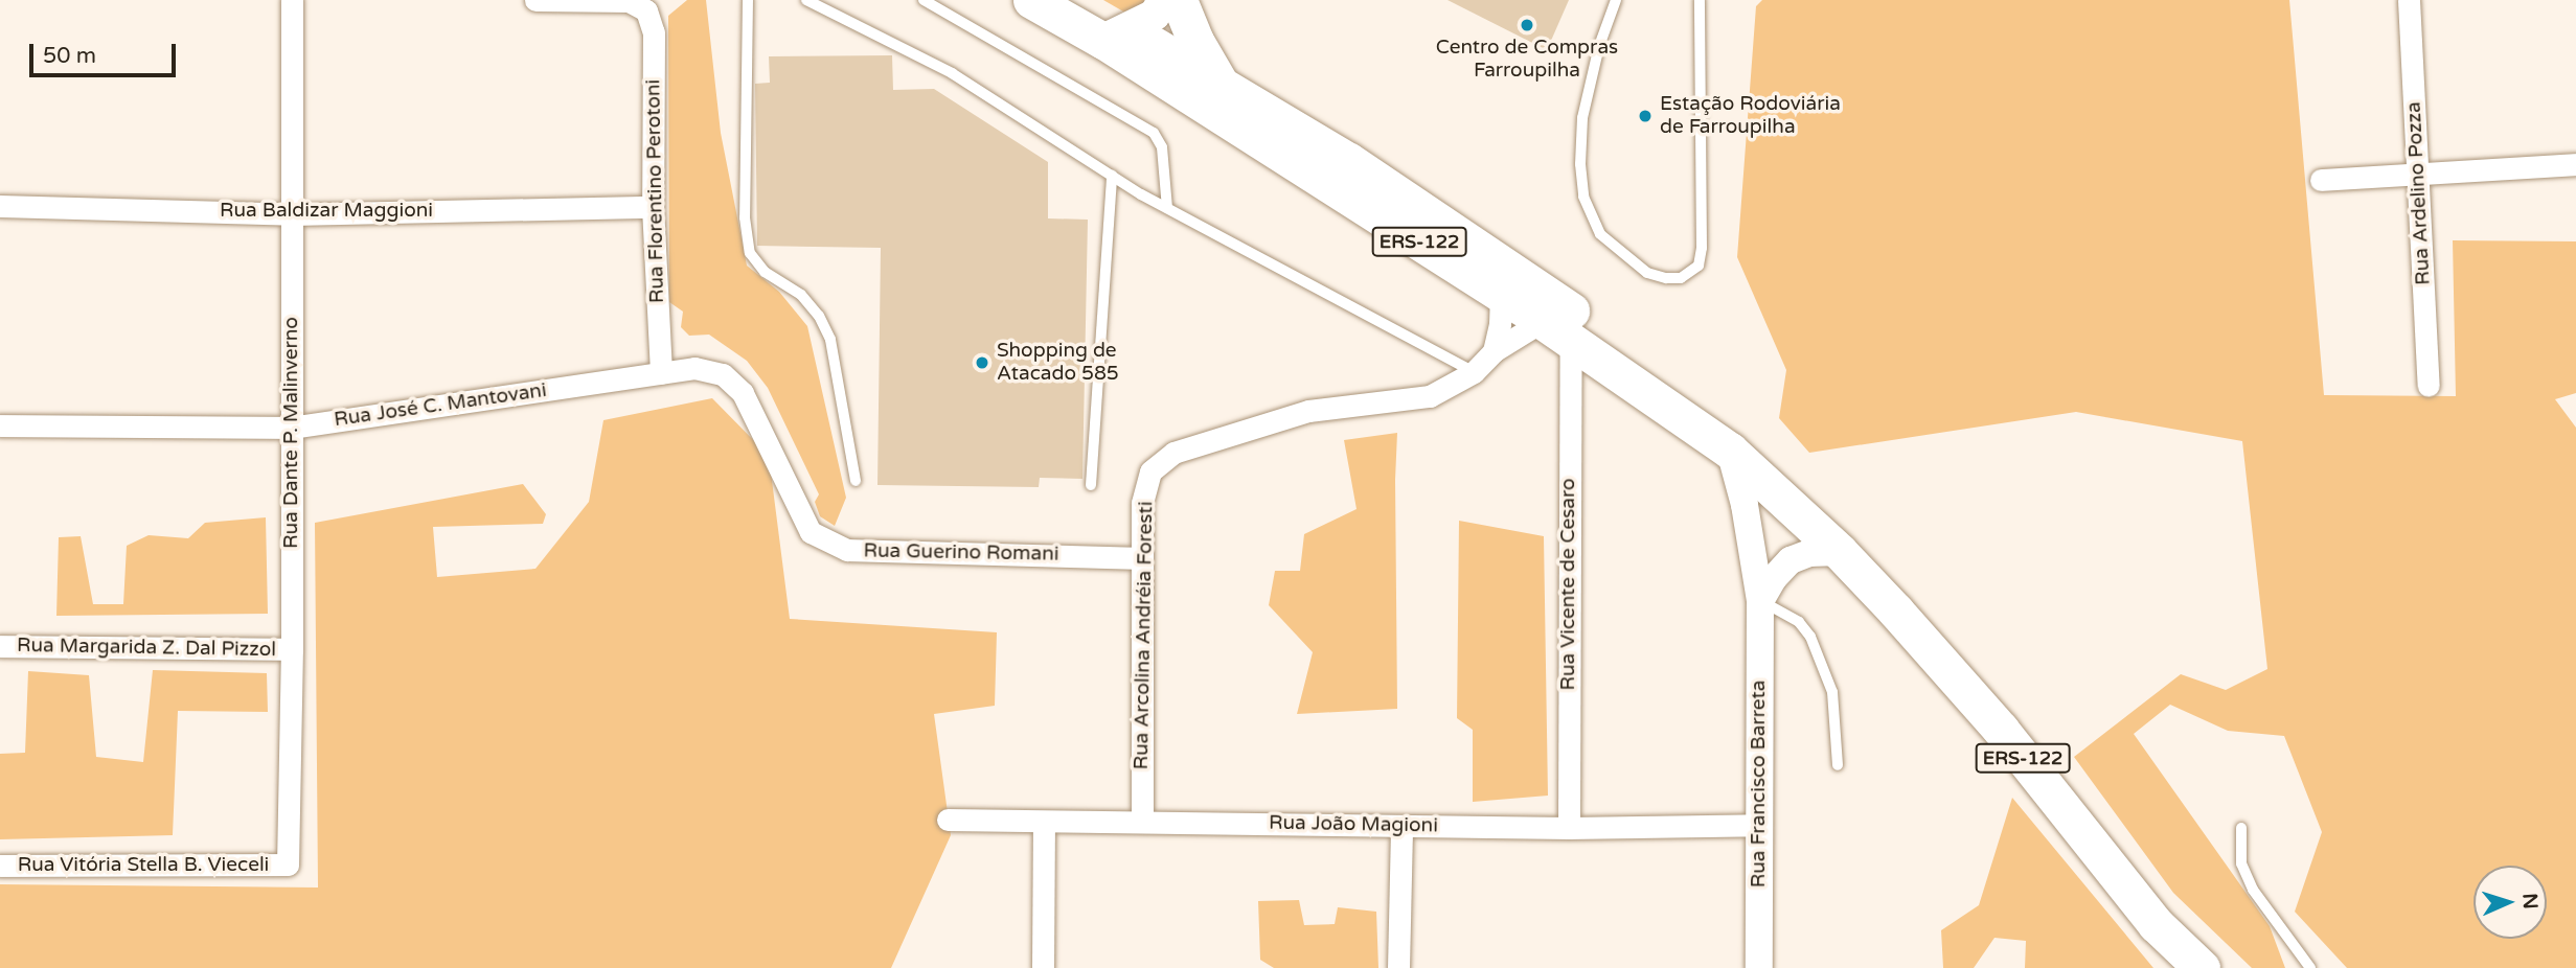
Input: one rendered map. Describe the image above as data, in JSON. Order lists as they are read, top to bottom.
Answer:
{
  "streets": {
    "highway": ["ERS-122"],
    "street": [
      "Rua Florentino Perotoni",
      "Rua Ardelino Pozza",
      "Rua Baldizar Maggioni",
      "Rua José C. Mantovani",
      "Rua Dante P. Malinverno",
      "Rua Guerino Romani",
      "Rua Vicente de Cesaro",
      "Rua Arcolina Andréia Foresti",
      "Rua Margarida Z. Dal Pizzol",
      "Rua Francisco Barreta",
      "Rua João Magioni",
      "Rua Vitória Stella B. Vieceli"
    ]
  },
  "crossings": [
    ["Rua Florentino Perotoni", "Rua Baldizar Maggioni"],
    ["Rua Florentino Perotoni", "Rua José C. Mantovani"],
    ["Rua Florentino Perotoni", "Rua Guerino Romani"],
    ["Rua Baldizar Maggioni", "Rua Dante P. Malinverno"],
    ["ERS-122", "Rua Vicente de Cesaro"],
    ["ERS-122", "Rua Arcolina Andréia Foresti"],
    ["ERS-122", "Rua Francisco Barreta"],
    ["Rua José C. Mantovani", "Rua Dante P. Malinverno"],
    ["Rua José C. Mantovani", "Rua Guerino Romani"],
    ["Rua Dante P. Malinverno", "Rua Margarida Z. Dal Pizzol"],
    ["Rua Dante P. Malinverno", "Rua Vitória Stella B. Vieceli"],
    ["Rua Guerino Romani", "Rua Arcolina Andréia Foresti"],
    ["Rua Vicente de Cesaro", "Rua Arcolina Andréia Foresti"],
    ["Rua Vicente de Cesaro", "Rua João Magioni"],
    ["Rua Arcolina Andréia Foresti", "Rua João Magioni"],
    ["Rua Francisco Barreta", "Rua João Magioni"]
  ],
  "places": ["Centro de Compras Farroupilha", "Estação Rodoviária de Farroupilha", "Shopping de Atacado 585"],
  "scale_bar": "50 m",
  "north": "right"
}
